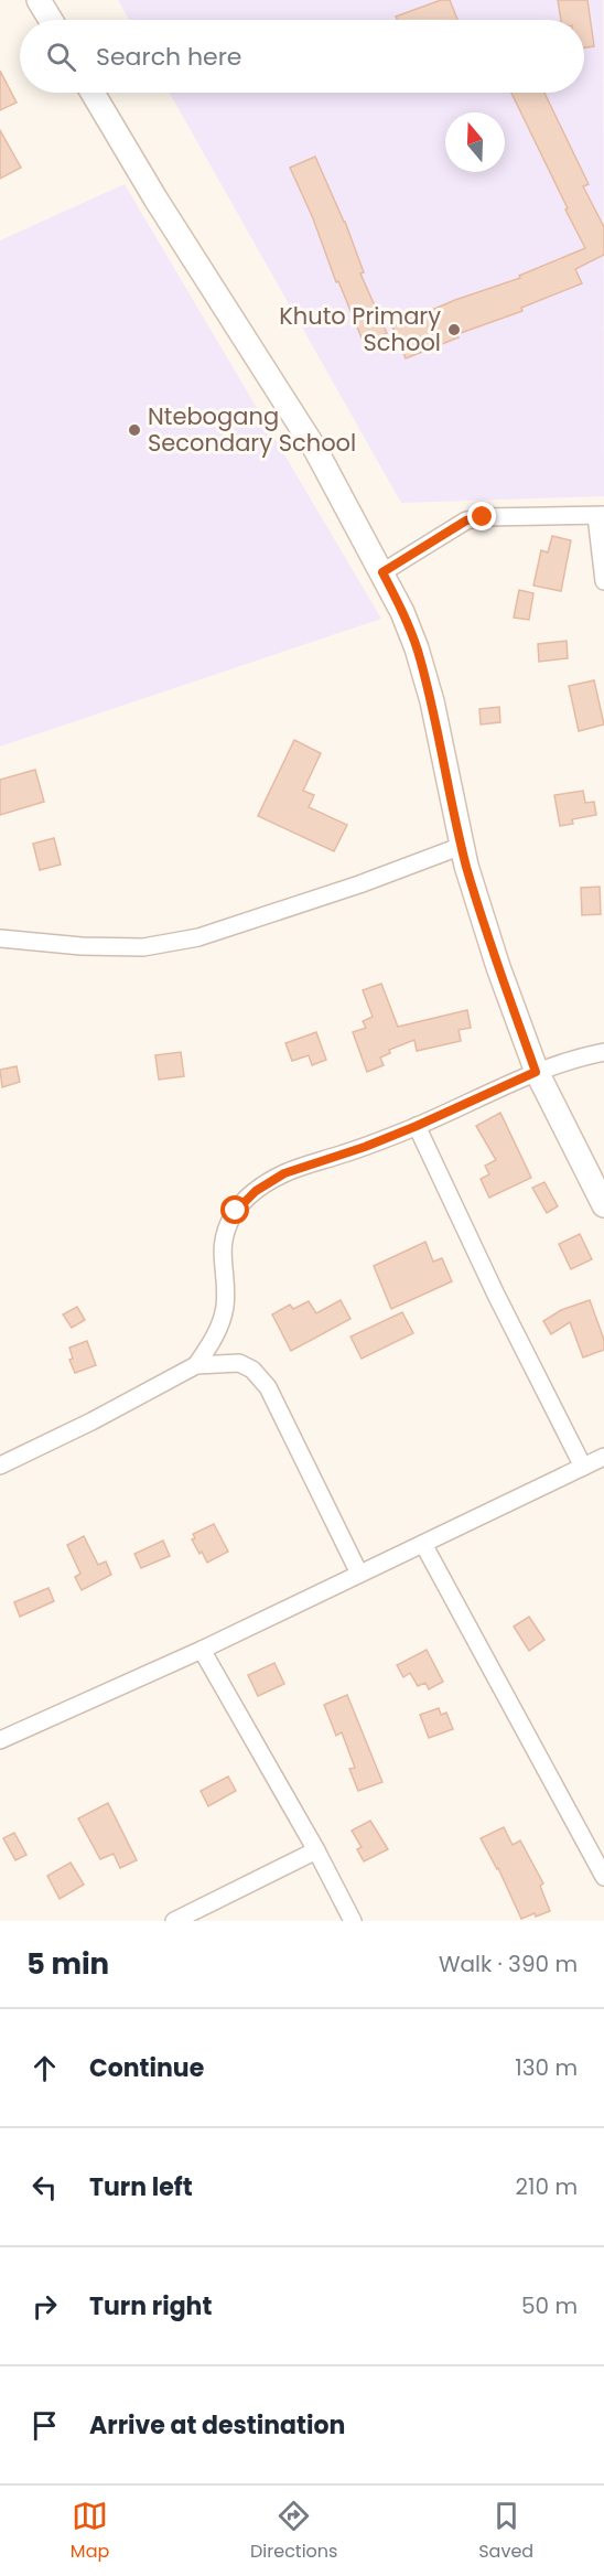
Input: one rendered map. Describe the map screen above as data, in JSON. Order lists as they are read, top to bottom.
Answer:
{
  "places": ["Khuto Primary School", "Ntebogang Secondary School"],
  "north": "top",
  "page": {
    "search": "Search here",
    "heading": ["5 min", "Walk · 390 m"],
    "list": [
      ["Continue", "130 m"],
      ["Turn left", "210 m"],
      ["Turn right", "50 m"],
      "Arrive at destination"
    ],
    "nav": ["Map", "Directions", "Saved"]
  }
}
